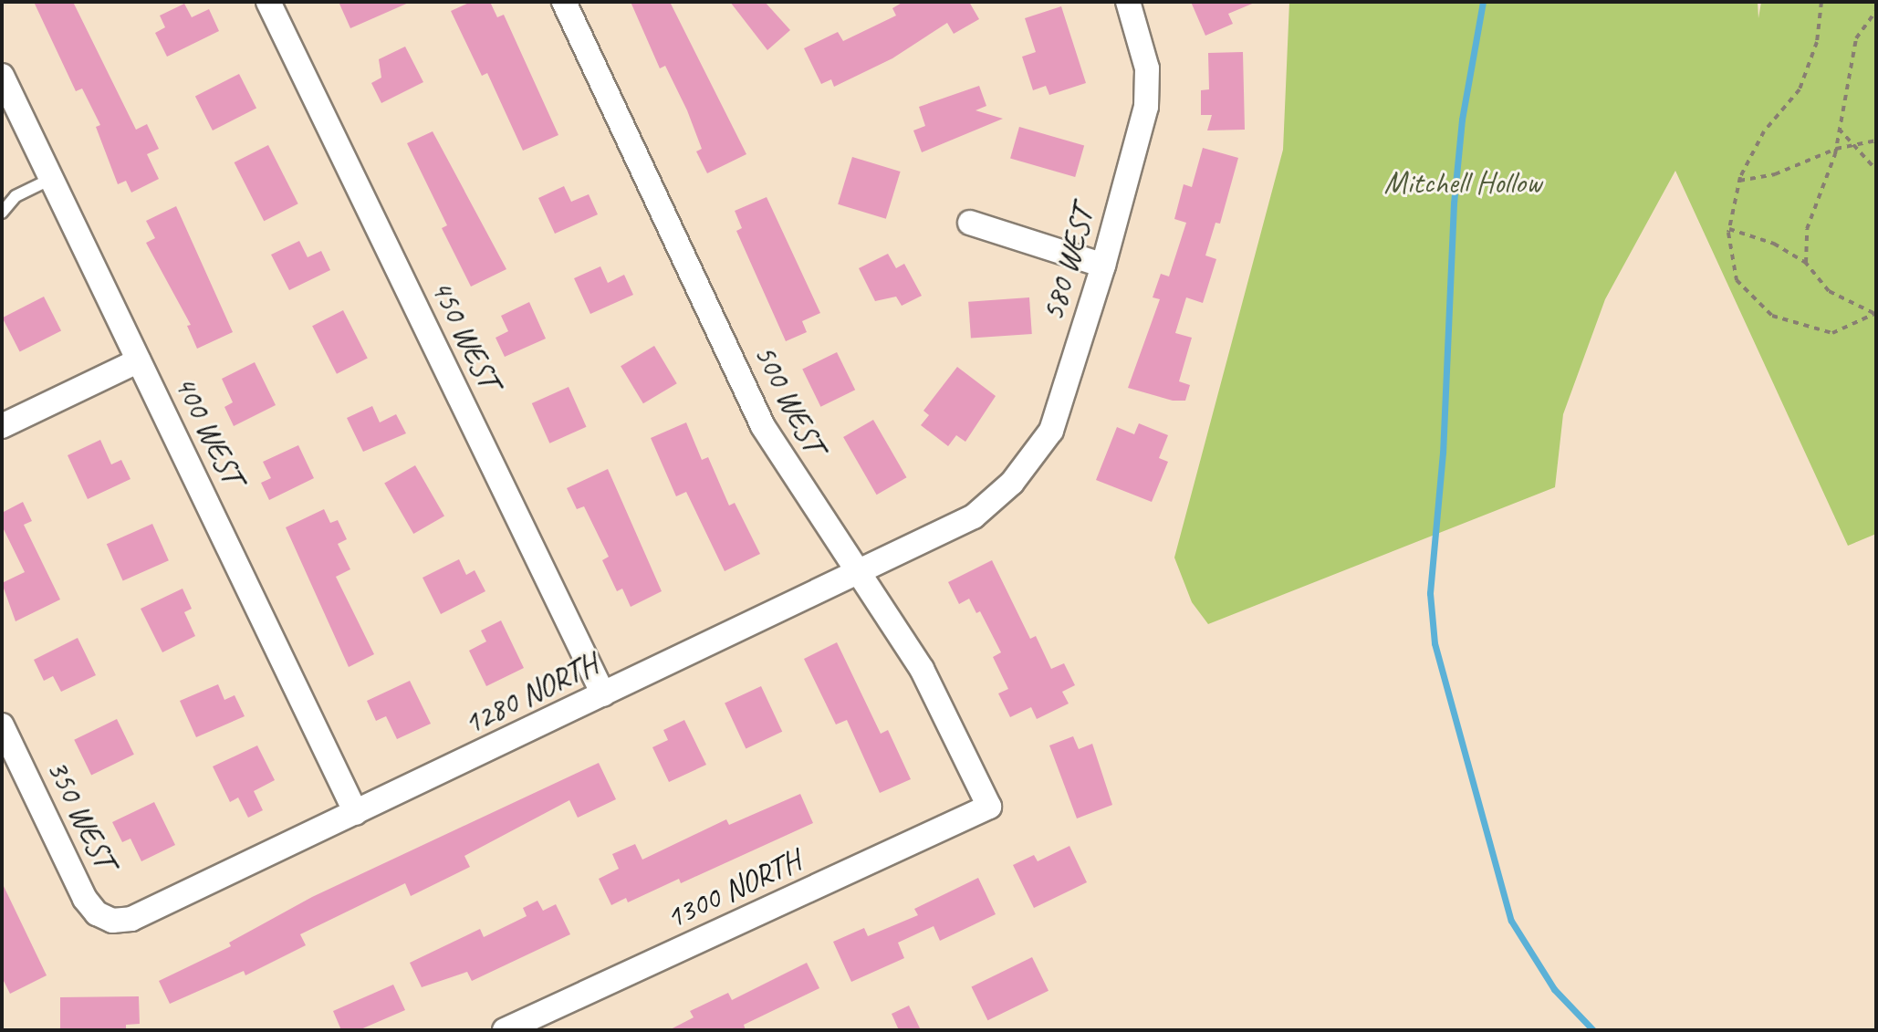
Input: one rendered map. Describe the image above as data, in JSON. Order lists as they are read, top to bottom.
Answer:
{
  "streets": {
    "street": [
      "580 WEST",
      "450 WEST",
      "500 WEST",
      "400 WEST",
      "1280 NORTH",
      "350 WEST",
      "1300 NORTH"
    ]
  },
  "crossings": [
    ["580 WEST", "1280 NORTH"],
    ["450 WEST", "1280 NORTH"],
    ["500 WEST", "1280 NORTH"],
    ["500 WEST", "1300 NORTH"],
    ["400 WEST", "1280 NORTH"],
    ["1280 NORTH", "350 WEST"]
  ],
  "parks": ["Mitchell Hollow"]
}
